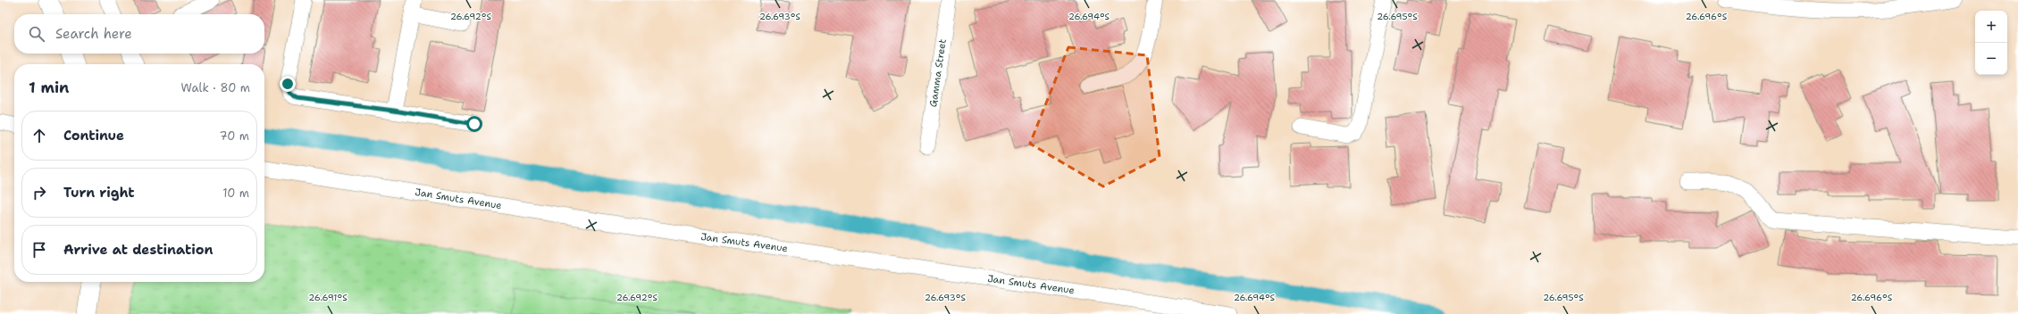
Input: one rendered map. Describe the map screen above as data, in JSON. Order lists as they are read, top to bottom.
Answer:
{
  "streets": {
    "street": ["Gamma Street", "Jan Smuts Avenue"]
  },
  "page": {
    "map_buttons": ["+", "−"],
    "search": "Search here",
    "heading": ["1 min", "Walk · 80 m"],
    "list": [
      ["Continue", "70 m"],
      ["Turn right", "10 m"],
      "Arrive at destination"
    ]
  },
  "coordinates": [
    "26.692°S",
    "26.693°S",
    "26.694°S",
    "26.695°S",
    "26.696°S",
    "26.691°S"
  ]
}
